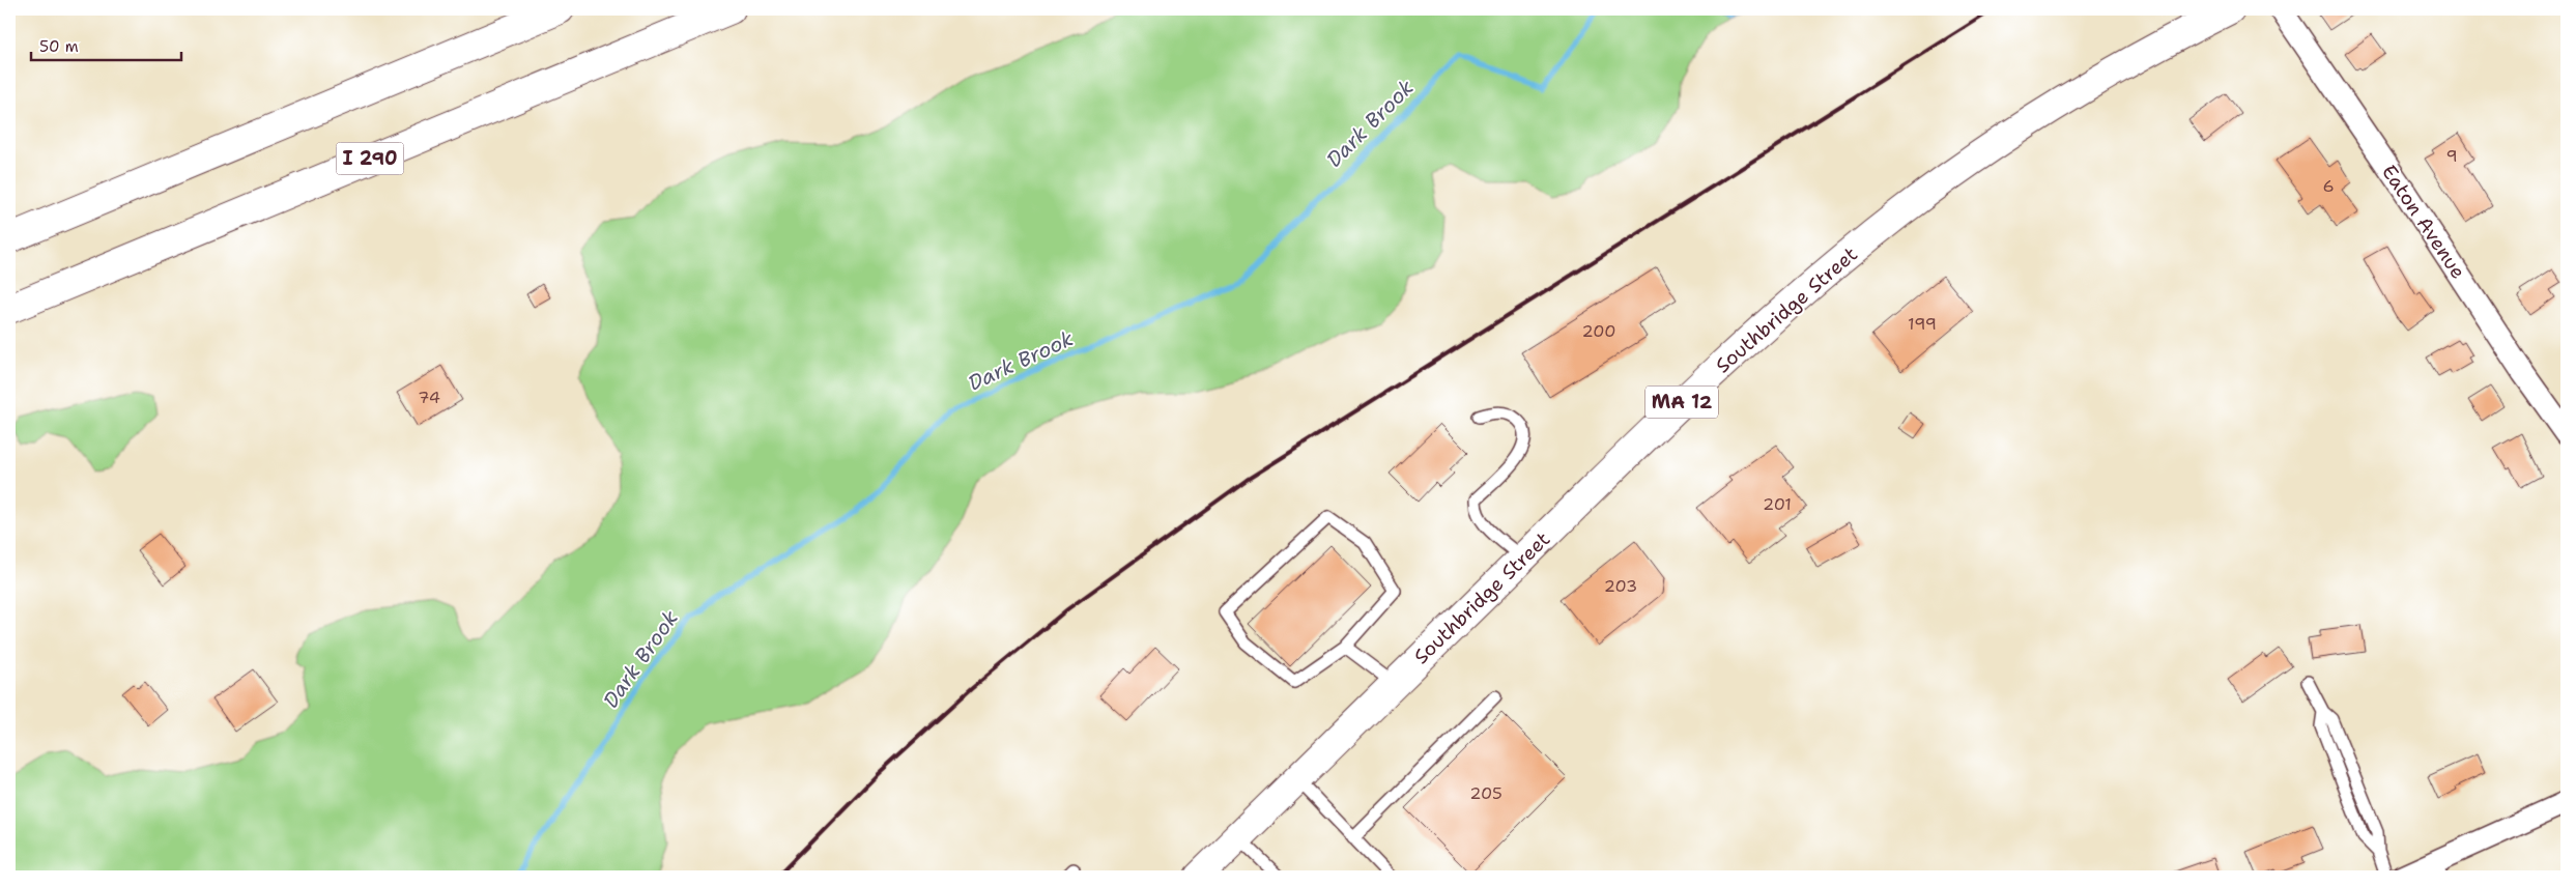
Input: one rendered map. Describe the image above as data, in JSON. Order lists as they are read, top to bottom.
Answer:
{
  "streets": {
    "main road": ["I 290", "Southbridge Street", "MA 12"],
    "street": ["Eaton Avenue"]
  },
  "water": ["Dark Brook"],
  "house_numbers": [
    "9",
    "6",
    "199",
    "200",
    "74",
    "201",
    "203",
    "205"
  ],
  "scale_bar": "50 m"
}
